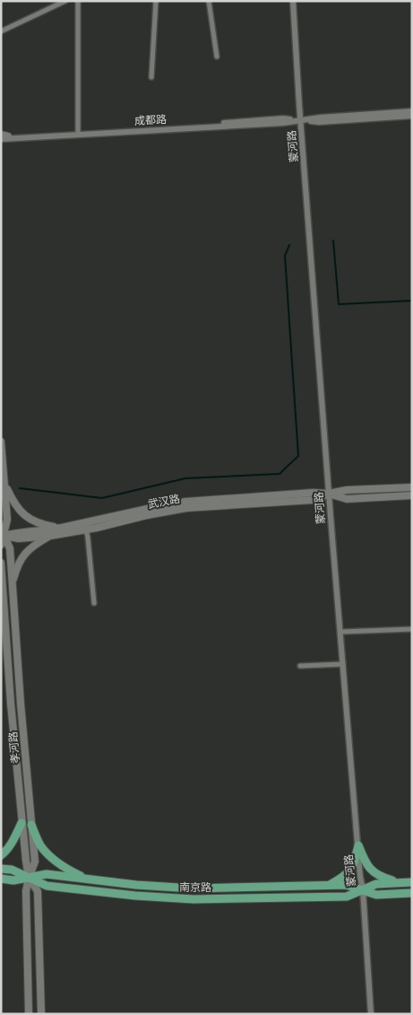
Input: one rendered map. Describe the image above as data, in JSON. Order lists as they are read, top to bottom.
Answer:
{
  "streets": {
    "highway": ["南京路"],
    "main road": ["武汉路", "孝河路"],
    "street": ["成都路", "蒙河路"]
  },
  "crossings": [
    ["成都路", "蒙河路"],
    ["蒙河路", "武汉路"],
    ["蒙河路", "南京路"],
    ["武汉路", "孝河路"],
    ["孝河路", "南京路"]
  ]
}
